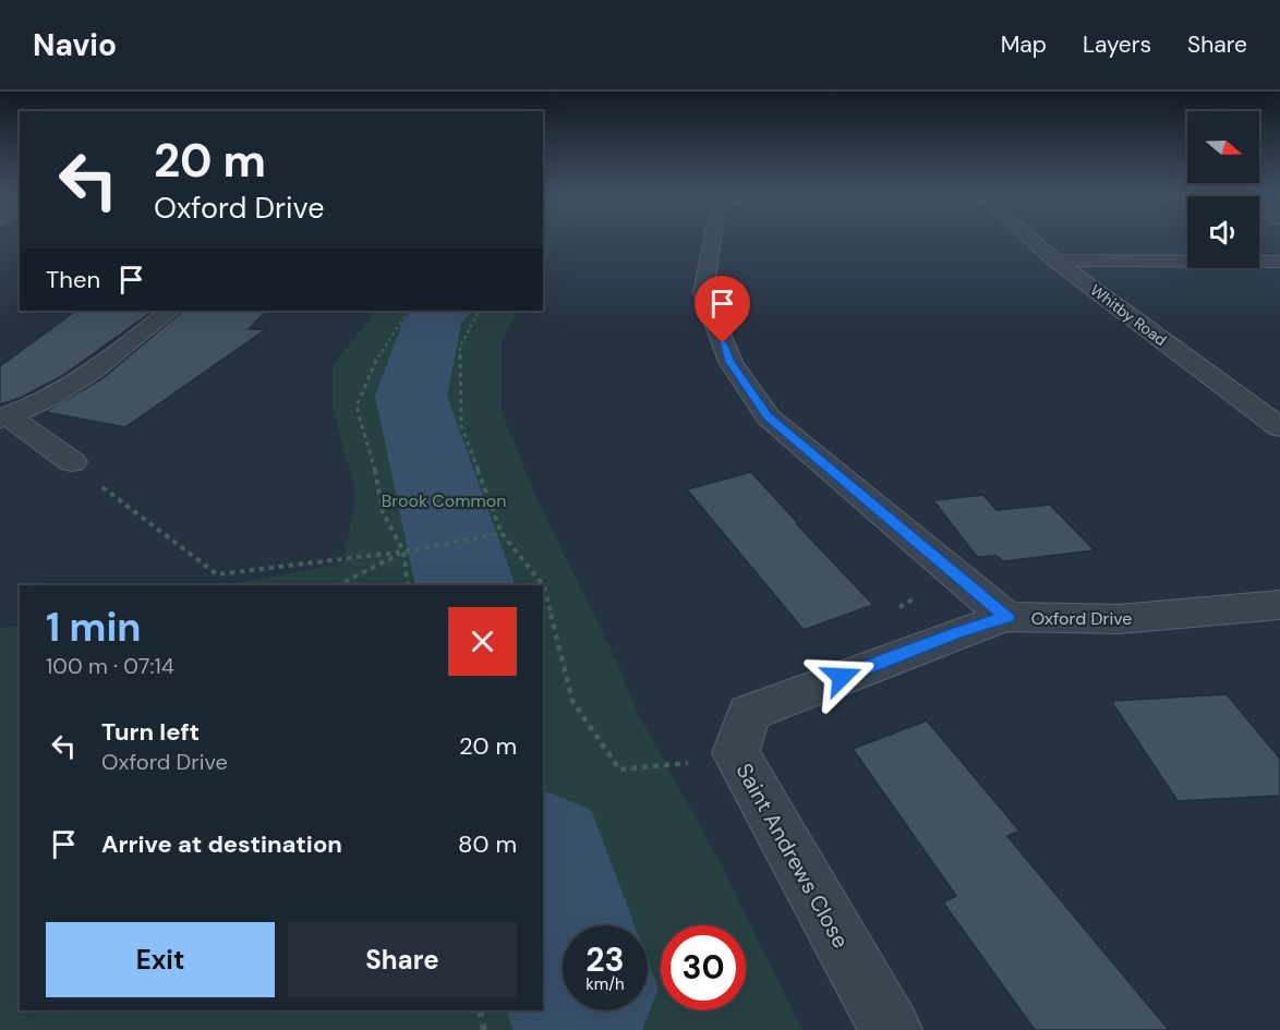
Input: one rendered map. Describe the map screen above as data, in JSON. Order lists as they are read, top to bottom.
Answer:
{
  "streets": {
    "street": ["Whitby Road", "Oxford Drive", "Saint Andrews Close"]
  },
  "crossings": [
    ["Oxford Drive", "Saint Andrews Close"]
  ],
  "parks": ["Brook Common"],
  "north": "right",
  "page": {
    "header": "Navio",
    "nav": ["Map", "Layers", "Share"],
    "turn": ["20 m", "Oxford Drive"],
    "then": "Then",
    "heading": ["1 min", "100 m · 07:14"],
    "list": [
      {
        "name": "Turn left",
        "note": "Oxford Drive",
        "value": "20 m"
      },
      {
        "name": "Arrive at destination",
        "value": "80 m"
      }
    ],
    "buttons": ["Exit", "Share"],
    "speed": "23 km/h",
    "limit": "30"
  }
}
